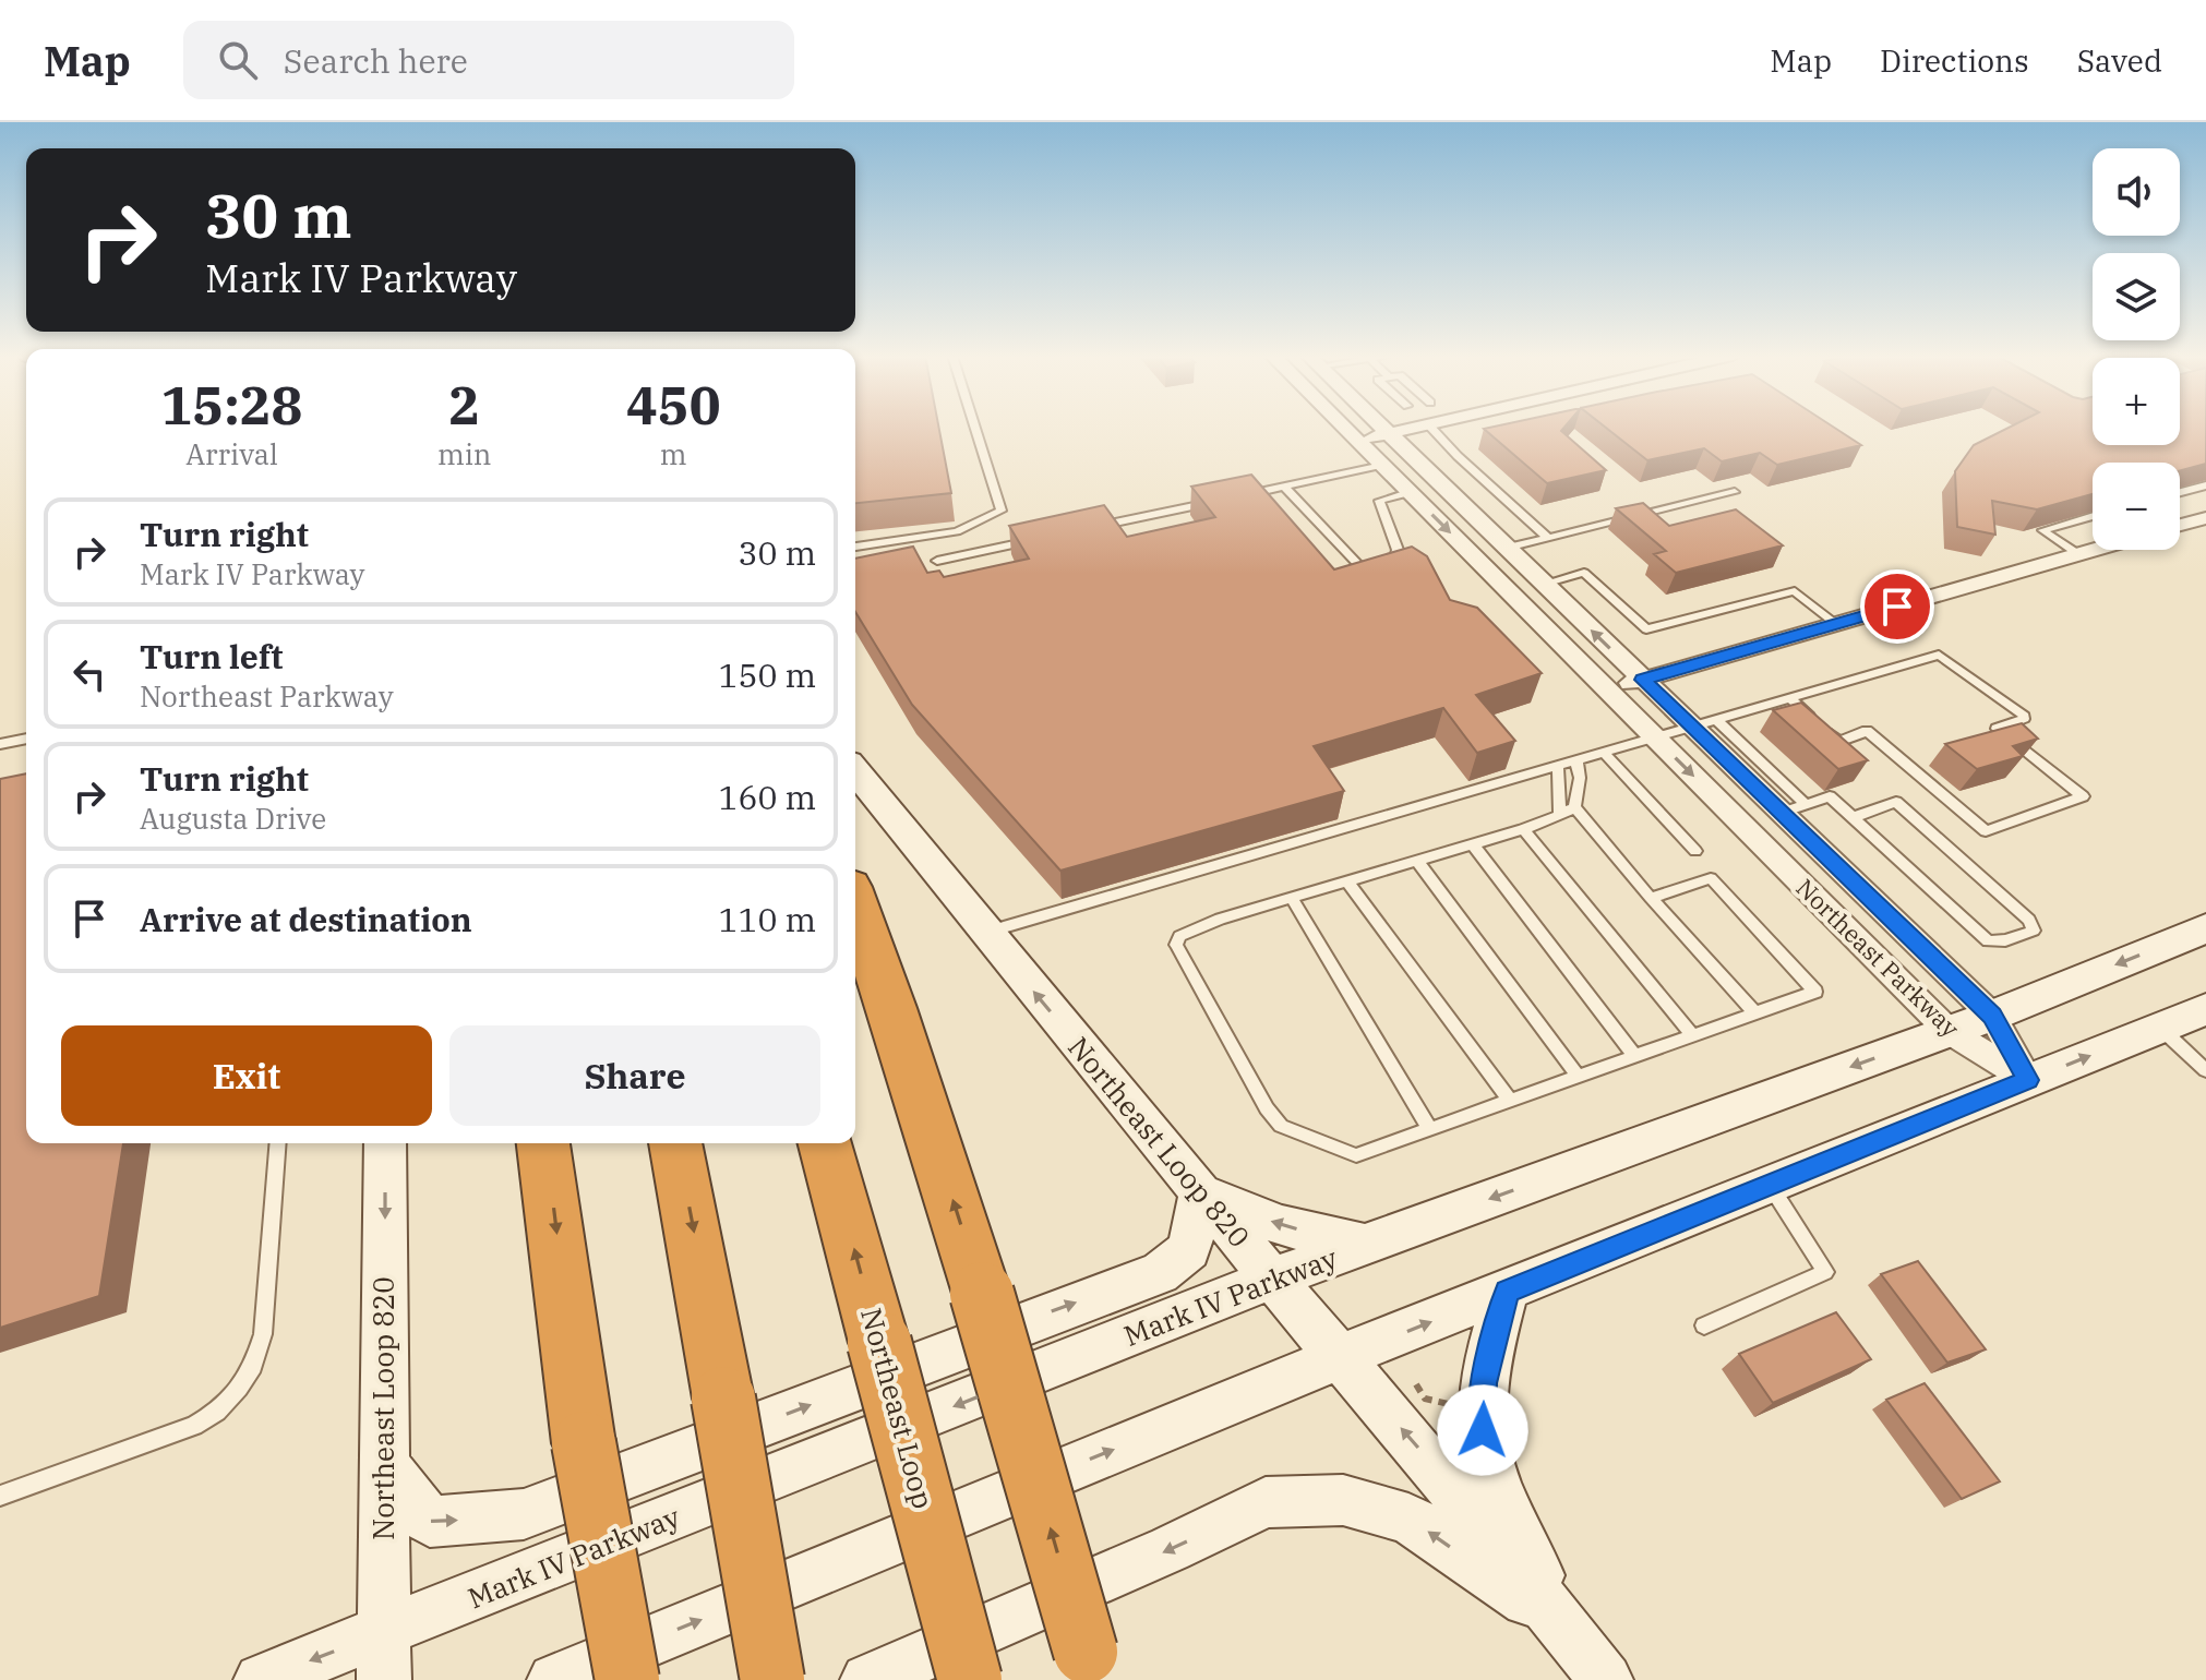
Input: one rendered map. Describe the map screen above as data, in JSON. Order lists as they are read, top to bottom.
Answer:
{
  "streets": {
    "highway": ["Northeast Loop"],
    "main road": ["Northeast Loop 820", "Mark IV Parkway"],
    "street": ["Northeast Parkway"]
  },
  "crossings": [
    ["Northeast Parkway", "Mark IV Parkway"],
    ["Northeast Loop 820", "Mark IV Parkway"]
  ],
  "page": {
    "header": "Map",
    "search": "Search here",
    "nav": ["Map", "Directions", "Saved"],
    "map_buttons": ["+", "−"],
    "turn": ["30 m", "Mark IV Parkway"],
    "eta": [
      "15:28",
      "Arrival",
      "2",
      "min",
      "450",
      "m"
    ],
    "list": [
      {
        "name": "Turn right",
        "note": "Mark IV Parkway",
        "value": "30 m"
      },
      {
        "name": "Turn left",
        "note": "Northeast Parkway",
        "value": "150 m"
      },
      {
        "name": "Turn right",
        "note": "Augusta Drive",
        "value": "160 m"
      },
      {
        "name": "Arrive at destination",
        "value": "110 m"
      }
    ],
    "buttons": ["Exit", "Share"]
  }
}
